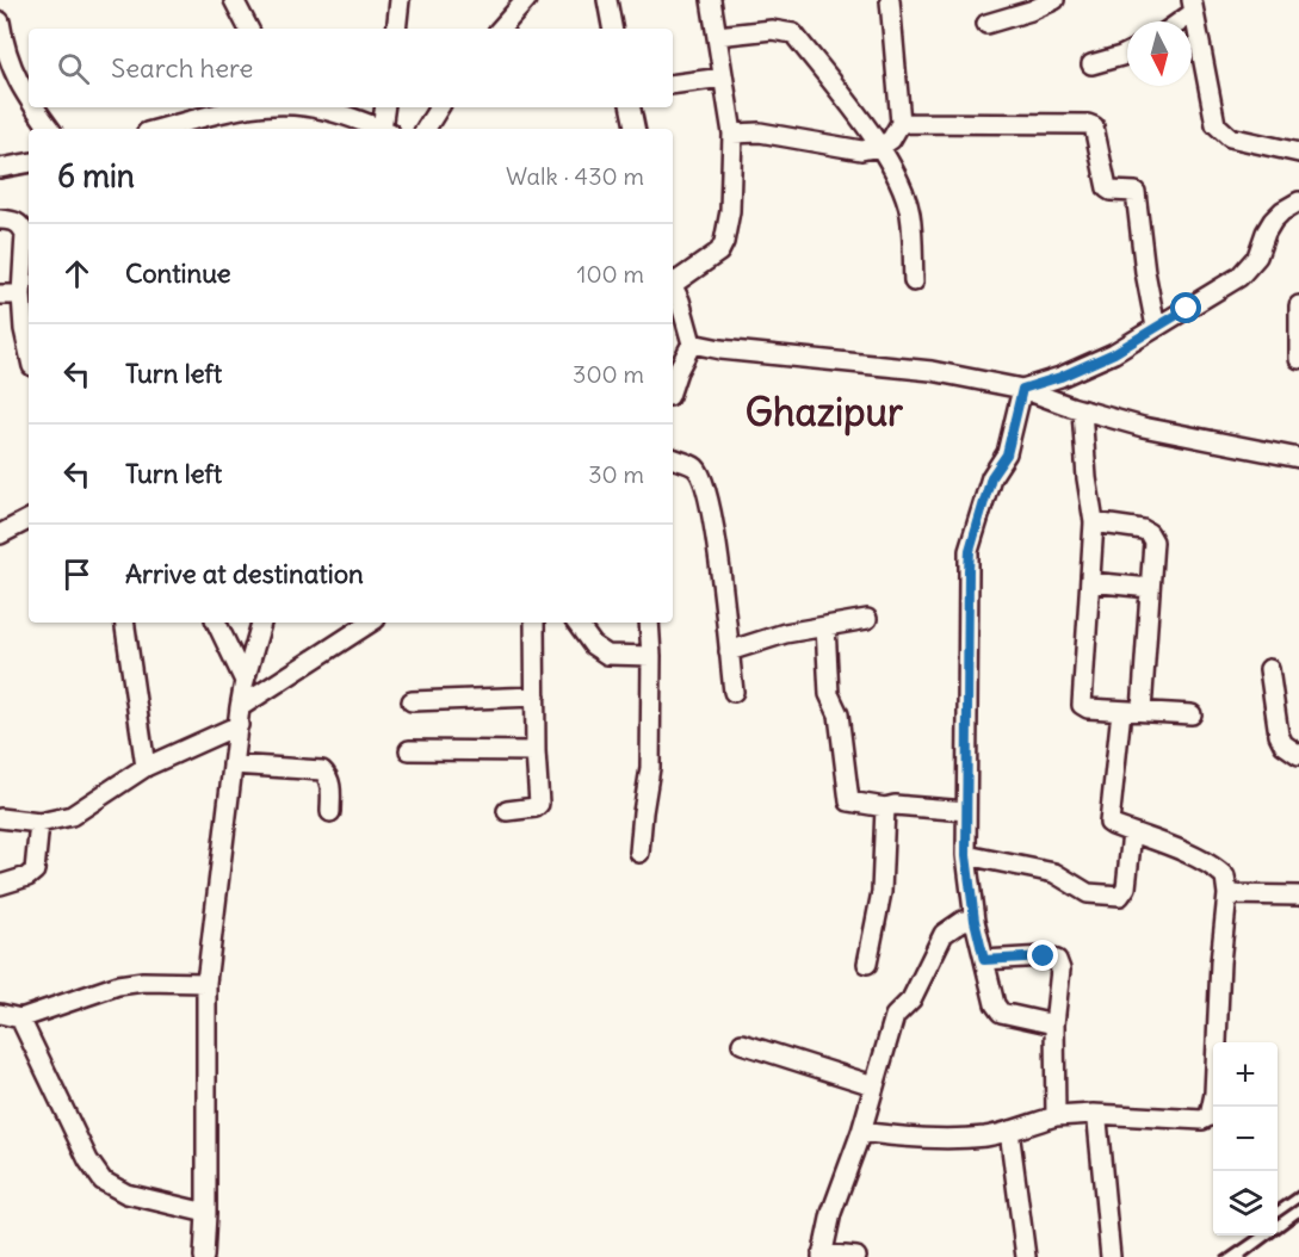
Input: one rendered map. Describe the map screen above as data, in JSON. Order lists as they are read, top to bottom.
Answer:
{
  "districts": ["Ghazipur"],
  "north": "bottom",
  "page": {
    "search": "Search here",
    "heading": ["6 min", "Walk · 430 m"],
    "list": [
      ["Continue", "100 m"],
      ["Turn left", "300 m"],
      ["Turn left", "30 m"],
      "Arrive at destination"
    ],
    "map_buttons": ["+", "−"]
  }
}
